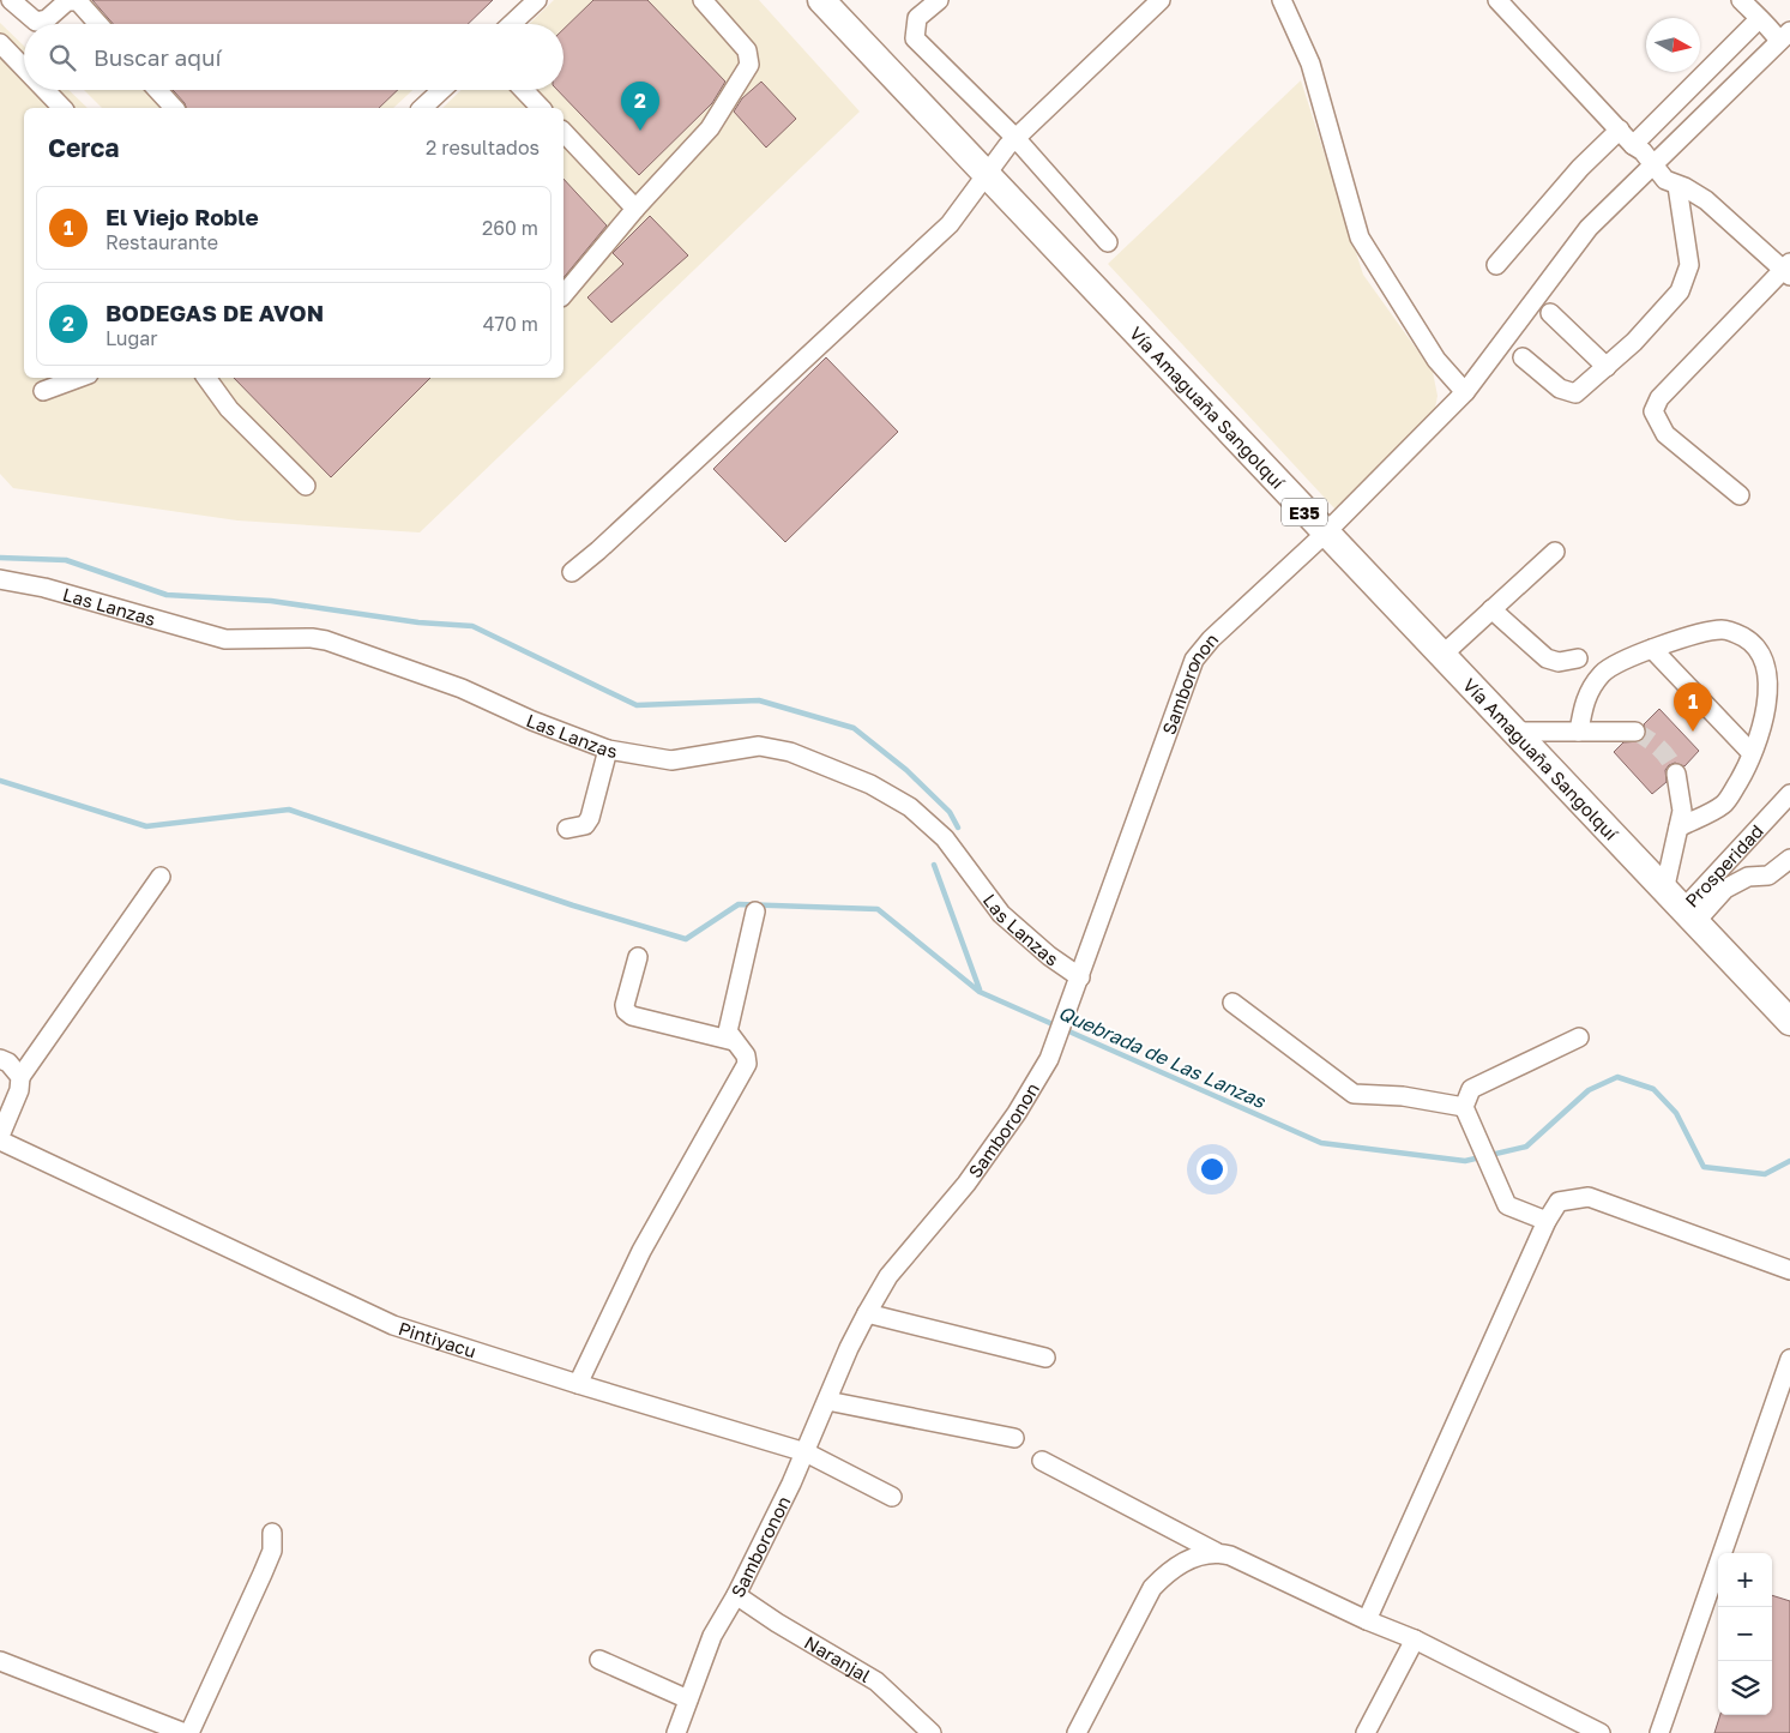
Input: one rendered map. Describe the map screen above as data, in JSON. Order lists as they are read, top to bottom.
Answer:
{
  "streets": {
    "highway": ["Vía Amaguaña Sangolquí", "E35"],
    "street": [
      "Las Lanzas",
      "Samboronon",
      "Prosperidad",
      "Pintiyacu",
      "Naranjal"
    ]
  },
  "crossings": [
    ["Vía Amaguaña Sangolquí", "Samboronon"],
    ["Vía Amaguaña Sangolquí", "Prosperidad"],
    ["Las Lanzas", "Samboronon"],
    ["Samboronon", "Pintiyacu"],
    ["Samboronon", "Naranjal"]
  ],
  "water": ["Quebrada de Las Lanzas"],
  "north": "right",
  "page": {
    "search": "Buscar aquí",
    "pins": ["2", "1"],
    "heading": ["Cerca", "2 resultados"],
    "list": [
      {
        "mark": "1",
        "name": "El Viejo Roble",
        "note": "Restaurante",
        "value": "260 m"
      },
      {
        "mark": "2",
        "name": "BODEGAS DE AVON",
        "note": "Lugar",
        "value": "470 m"
      }
    ],
    "map_buttons": ["+", "−"]
  }
}
